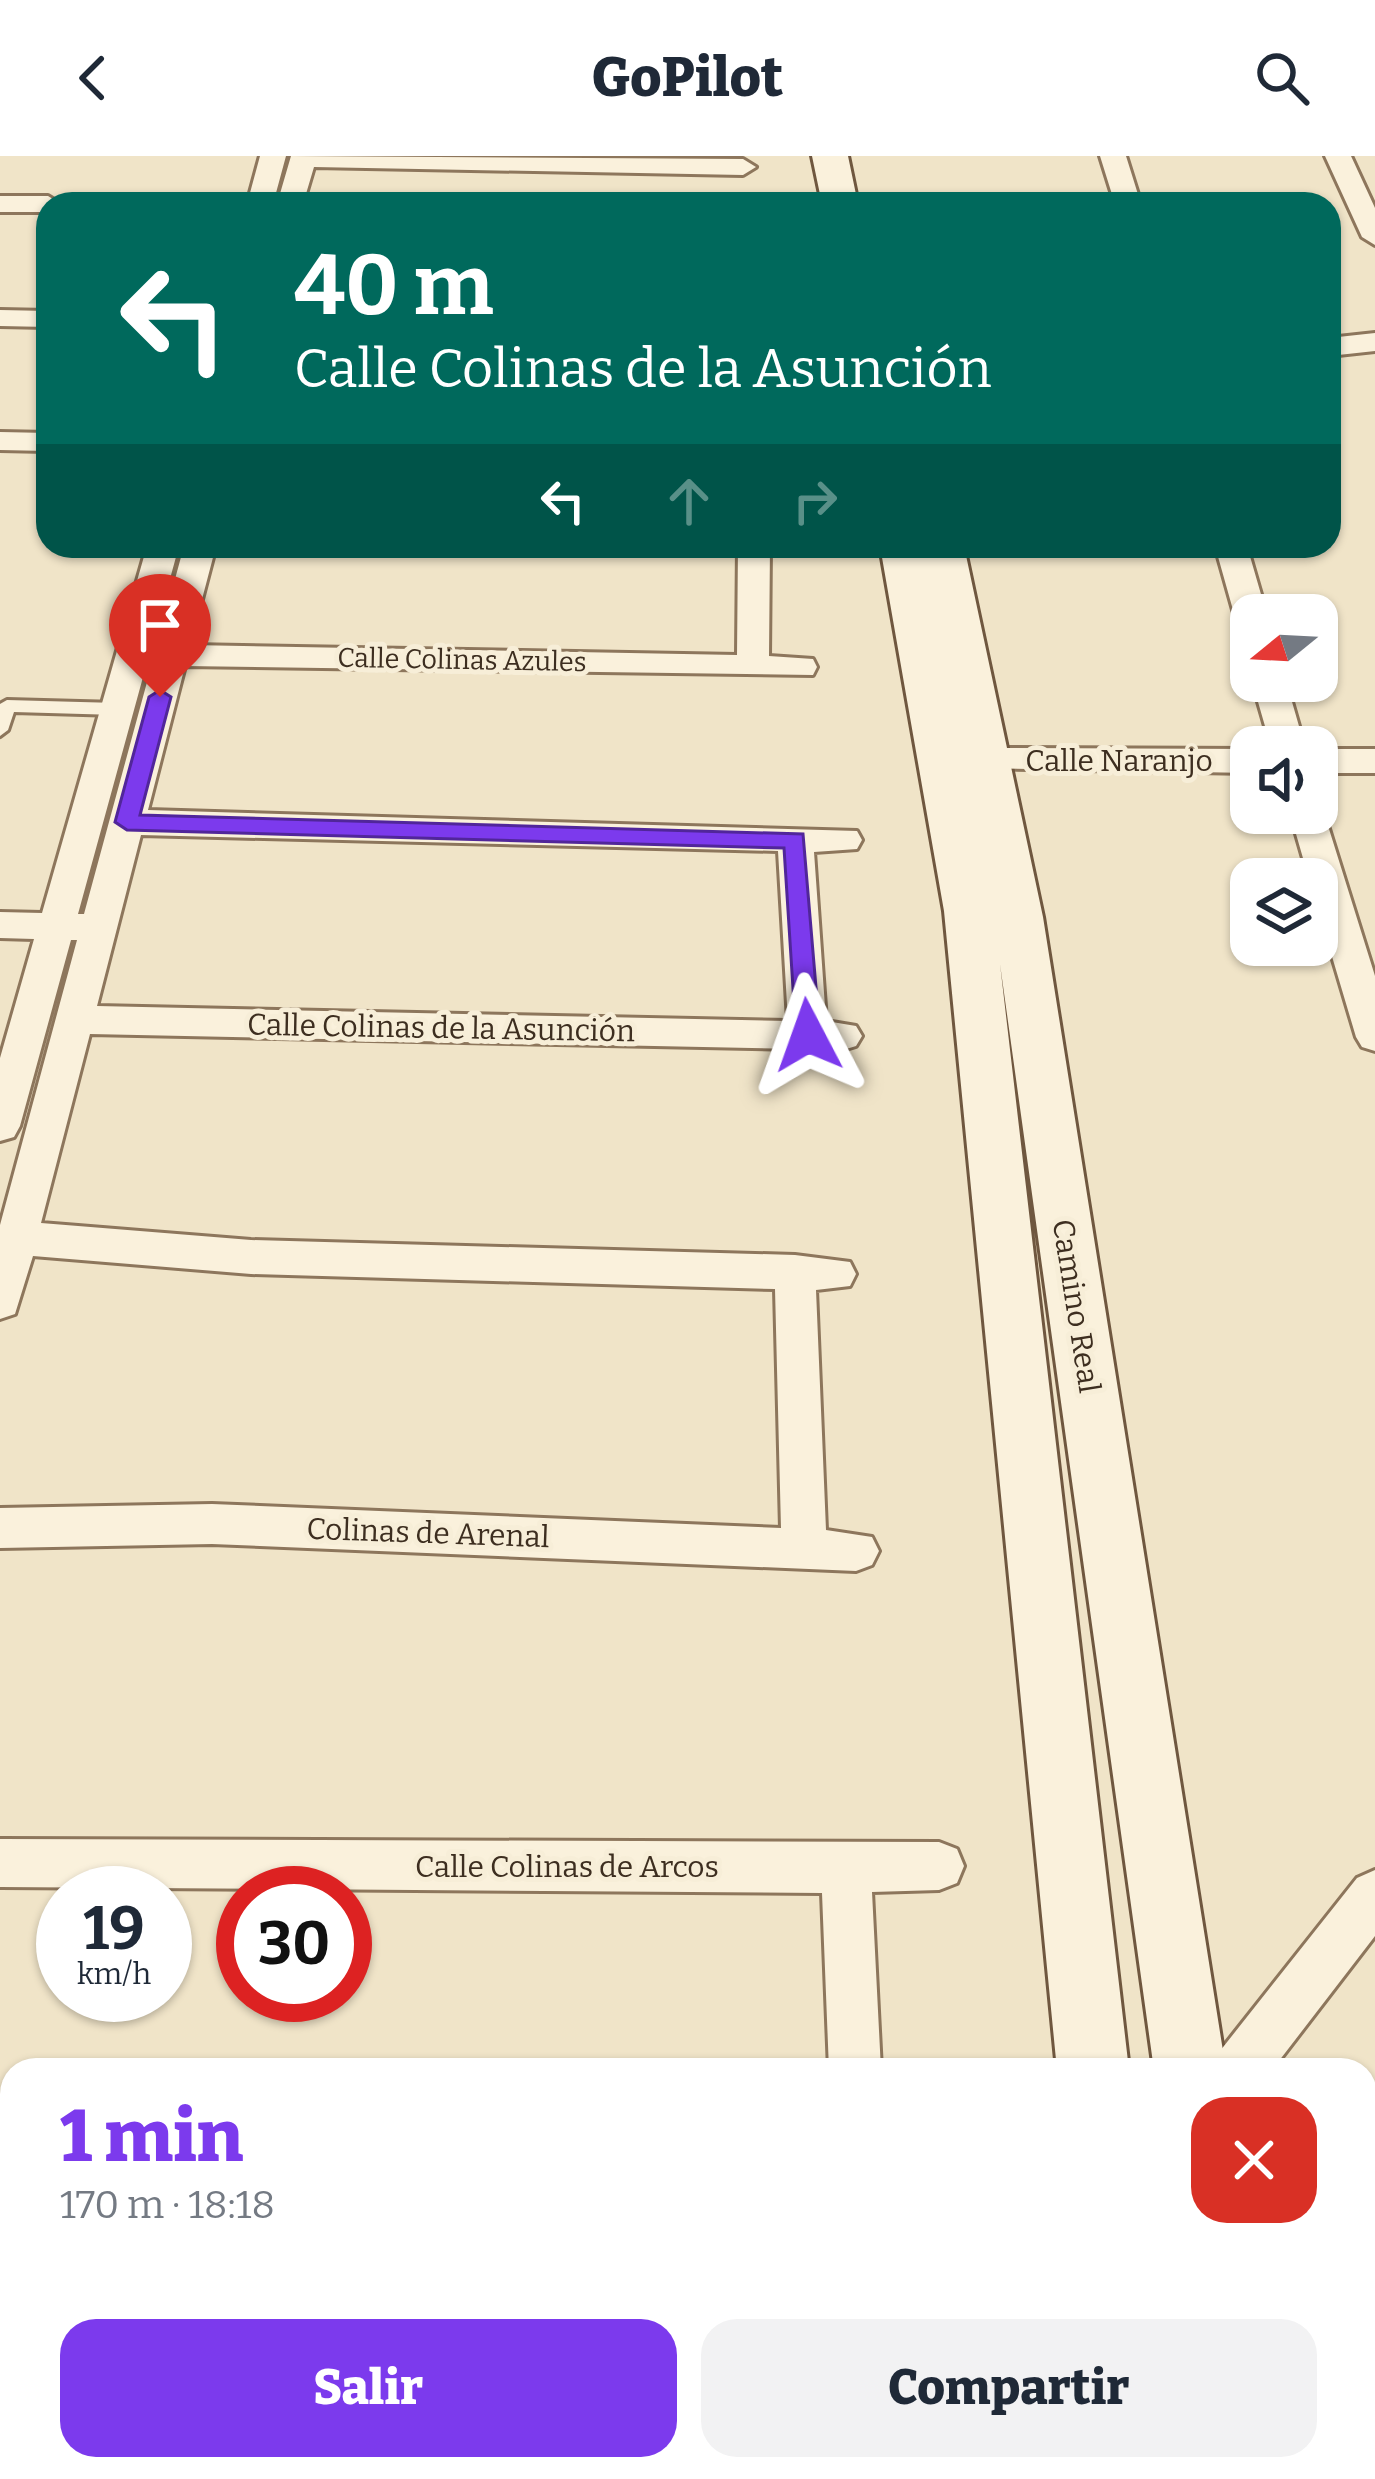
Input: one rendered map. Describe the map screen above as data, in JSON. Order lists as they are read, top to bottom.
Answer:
{
  "streets": {
    "street": [
      "Calle Colinas Azules",
      "Calle Naranjo",
      "Calle Colinas de la Asunción",
      "Camino Real",
      "Colinas de Arenal",
      "Calle Colinas de Arcos"
    ]
  },
  "crossings": [
    ["Calle Naranjo", "Camino Real"]
  ],
  "north": "left",
  "page": {
    "header": "GoPilot",
    "turn": ["40 m", "Calle Colinas de la Asunción"],
    "speed": "19 km/h",
    "limit": "30",
    "heading": ["1 min", "170 m · 18:18"],
    "buttons": ["Salir", "Compartir"]
  }
}
